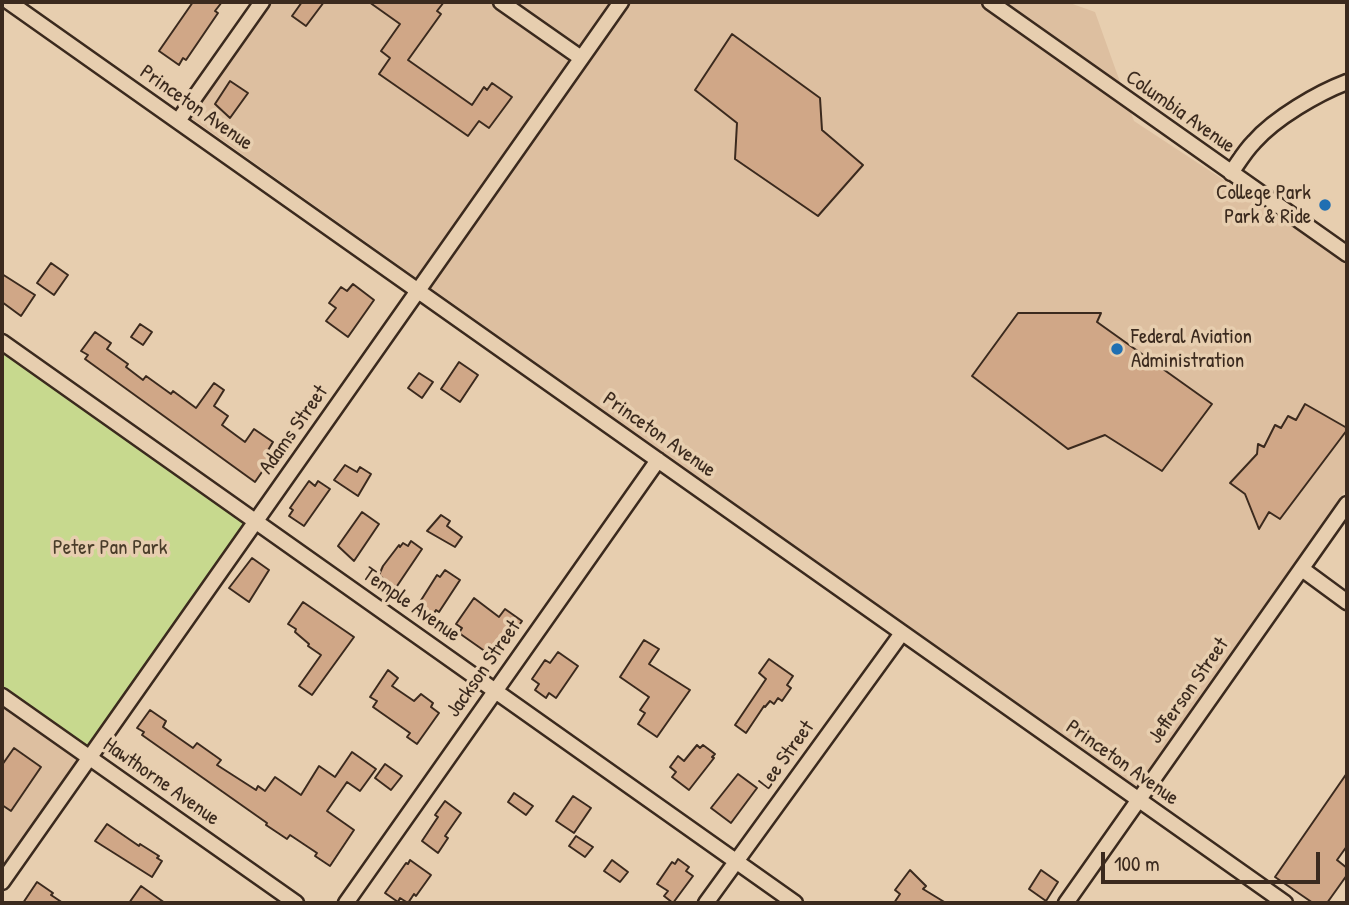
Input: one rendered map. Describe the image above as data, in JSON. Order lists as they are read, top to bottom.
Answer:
{
  "streets": {
    "street": [
      "Princeton Avenue",
      "Columbia Avenue",
      "Adams Street",
      "Temple Avenue",
      "Jackson Street",
      "Jefferson Street",
      "Lee Street",
      "Hawthorne Avenue"
    ]
  },
  "crossings": [
    ["Princeton Avenue", "Adams Street"],
    ["Princeton Avenue", "Jackson Street"],
    ["Princeton Avenue", "Jefferson Street"],
    ["Princeton Avenue", "Lee Street"],
    ["Adams Street", "Temple Avenue"],
    ["Adams Street", "Hawthorne Avenue"],
    ["Temple Avenue", "Jackson Street"],
    ["Temple Avenue", "Lee Street"]
  ],
  "parks": ["Peter Pan Park"],
  "places": ["College Park Park & Ride", "Federal Aviation Administration"],
  "scale_bar": "100 m"
}
